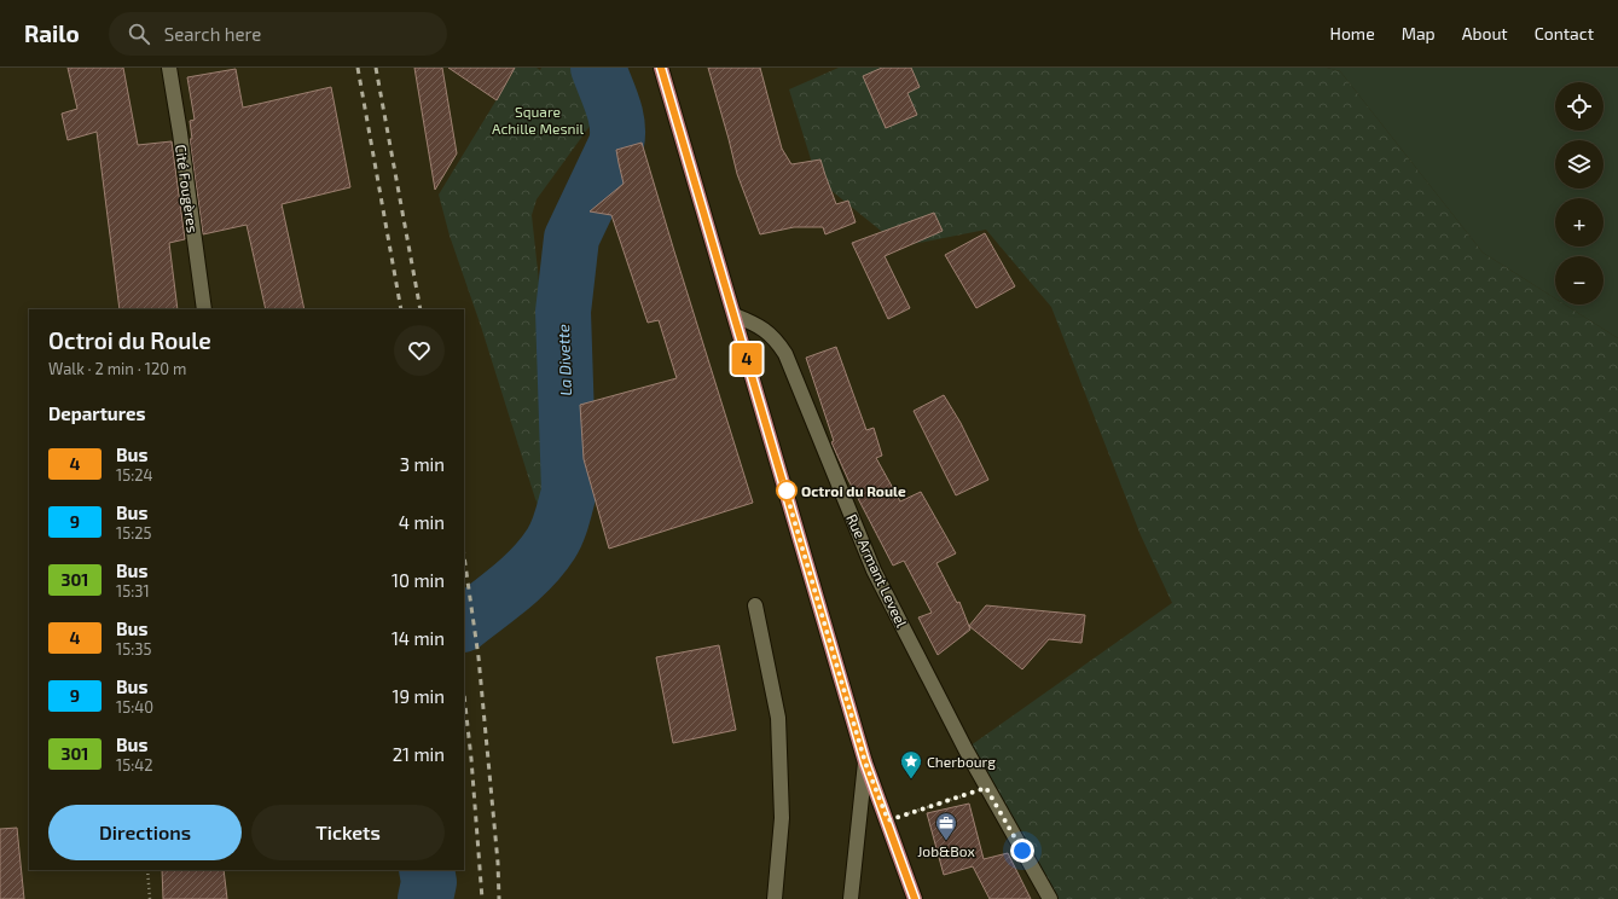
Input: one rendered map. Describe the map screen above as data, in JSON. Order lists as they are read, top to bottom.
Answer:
{
  "streets": {
    "street": ["Cité Fougères", "Rue Armant Leveel"]
  },
  "water": ["La Divette"],
  "parks": ["Square Achille Mesnil"],
  "places": {
    "other": ["Octroi du Roule"],
    "place": ["Cherbourg"],
    "office": ["Job&Box"]
  },
  "lines": ["bus line 4"],
  "page": {
    "header": "Railo",
    "search": "Search here",
    "nav": [
      "Home",
      "Map",
      "About",
      "Contact"
    ],
    "on_map": "4",
    "map_buttons": ["+", "−"],
    "heading": [
      ["Octroi du Roule", "Walk · 2 min · 120 m"],
      "Departures"
    ],
    "list": [
      {
        "mark": "4",
        "name": "Bus",
        "note": "15:24",
        "value": "3 min"
      },
      {
        "mark": "9",
        "name": "Bus",
        "note": "15:25",
        "value": "4 min"
      },
      {
        "mark": "301",
        "name": "Bus",
        "note": "15:31",
        "value": "10 min"
      },
      {
        "mark": "4",
        "name": "Bus",
        "note": "15:35",
        "value": "14 min"
      },
      {
        "mark": "9",
        "name": "Bus",
        "note": "15:40",
        "value": "19 min"
      },
      {
        "mark": "301",
        "name": "Bus",
        "note": "15:42",
        "value": "21 min"
      }
    ],
    "buttons": ["Directions", "Tickets"]
  }
}
